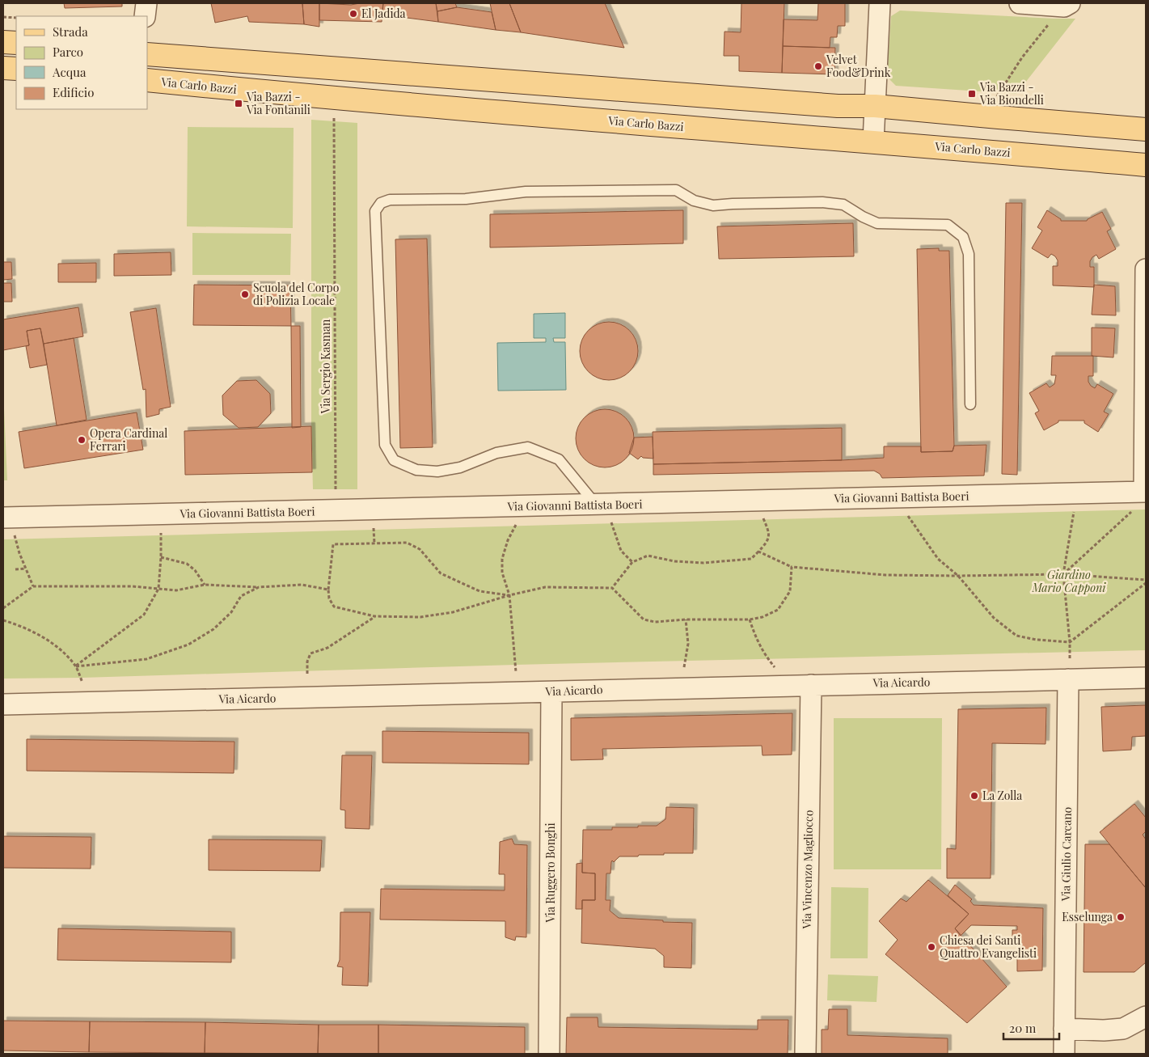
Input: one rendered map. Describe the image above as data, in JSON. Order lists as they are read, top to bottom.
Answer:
{
  "streets": {
    "main road": ["Via Carlo Bazzi"],
    "street": [
      "Via Giovanni Battista Boeri",
      "Via Aicardo",
      "Via Giulio Carcano",
      "Via Vincenzo Magliocco",
      "Via Ruggero Bonghi"
    ],
    "path": ["Via Sergio Kasman"]
  },
  "crossings": [
    ["Via Aicardo", "Via Giulio Carcano"],
    ["Via Aicardo", "Via Vincenzo Magliocco"],
    ["Via Aicardo", "Via Ruggero Bonghi"]
  ],
  "parks": ["Giardino Mario Capponi"],
  "places": {
    "other": [
      "El Jadida",
      "Velvet Food&Drink",
      "Scuola del Corpo di Polizia Locale",
      "Opera Cardinal Ferrari",
      "La Zolla",
      "Esselunga",
      "Chiesa dei Santi Quattro Evangelisti"
    ],
    "transit": ["Via Bazzi - Via Biondelli", "Via Bazzi - Via Fontanili"]
  },
  "legend": [
    "Strada",
    "Parco",
    "Acqua",
    "Edificio"
  ],
  "scale_bar": "20 m"
}
